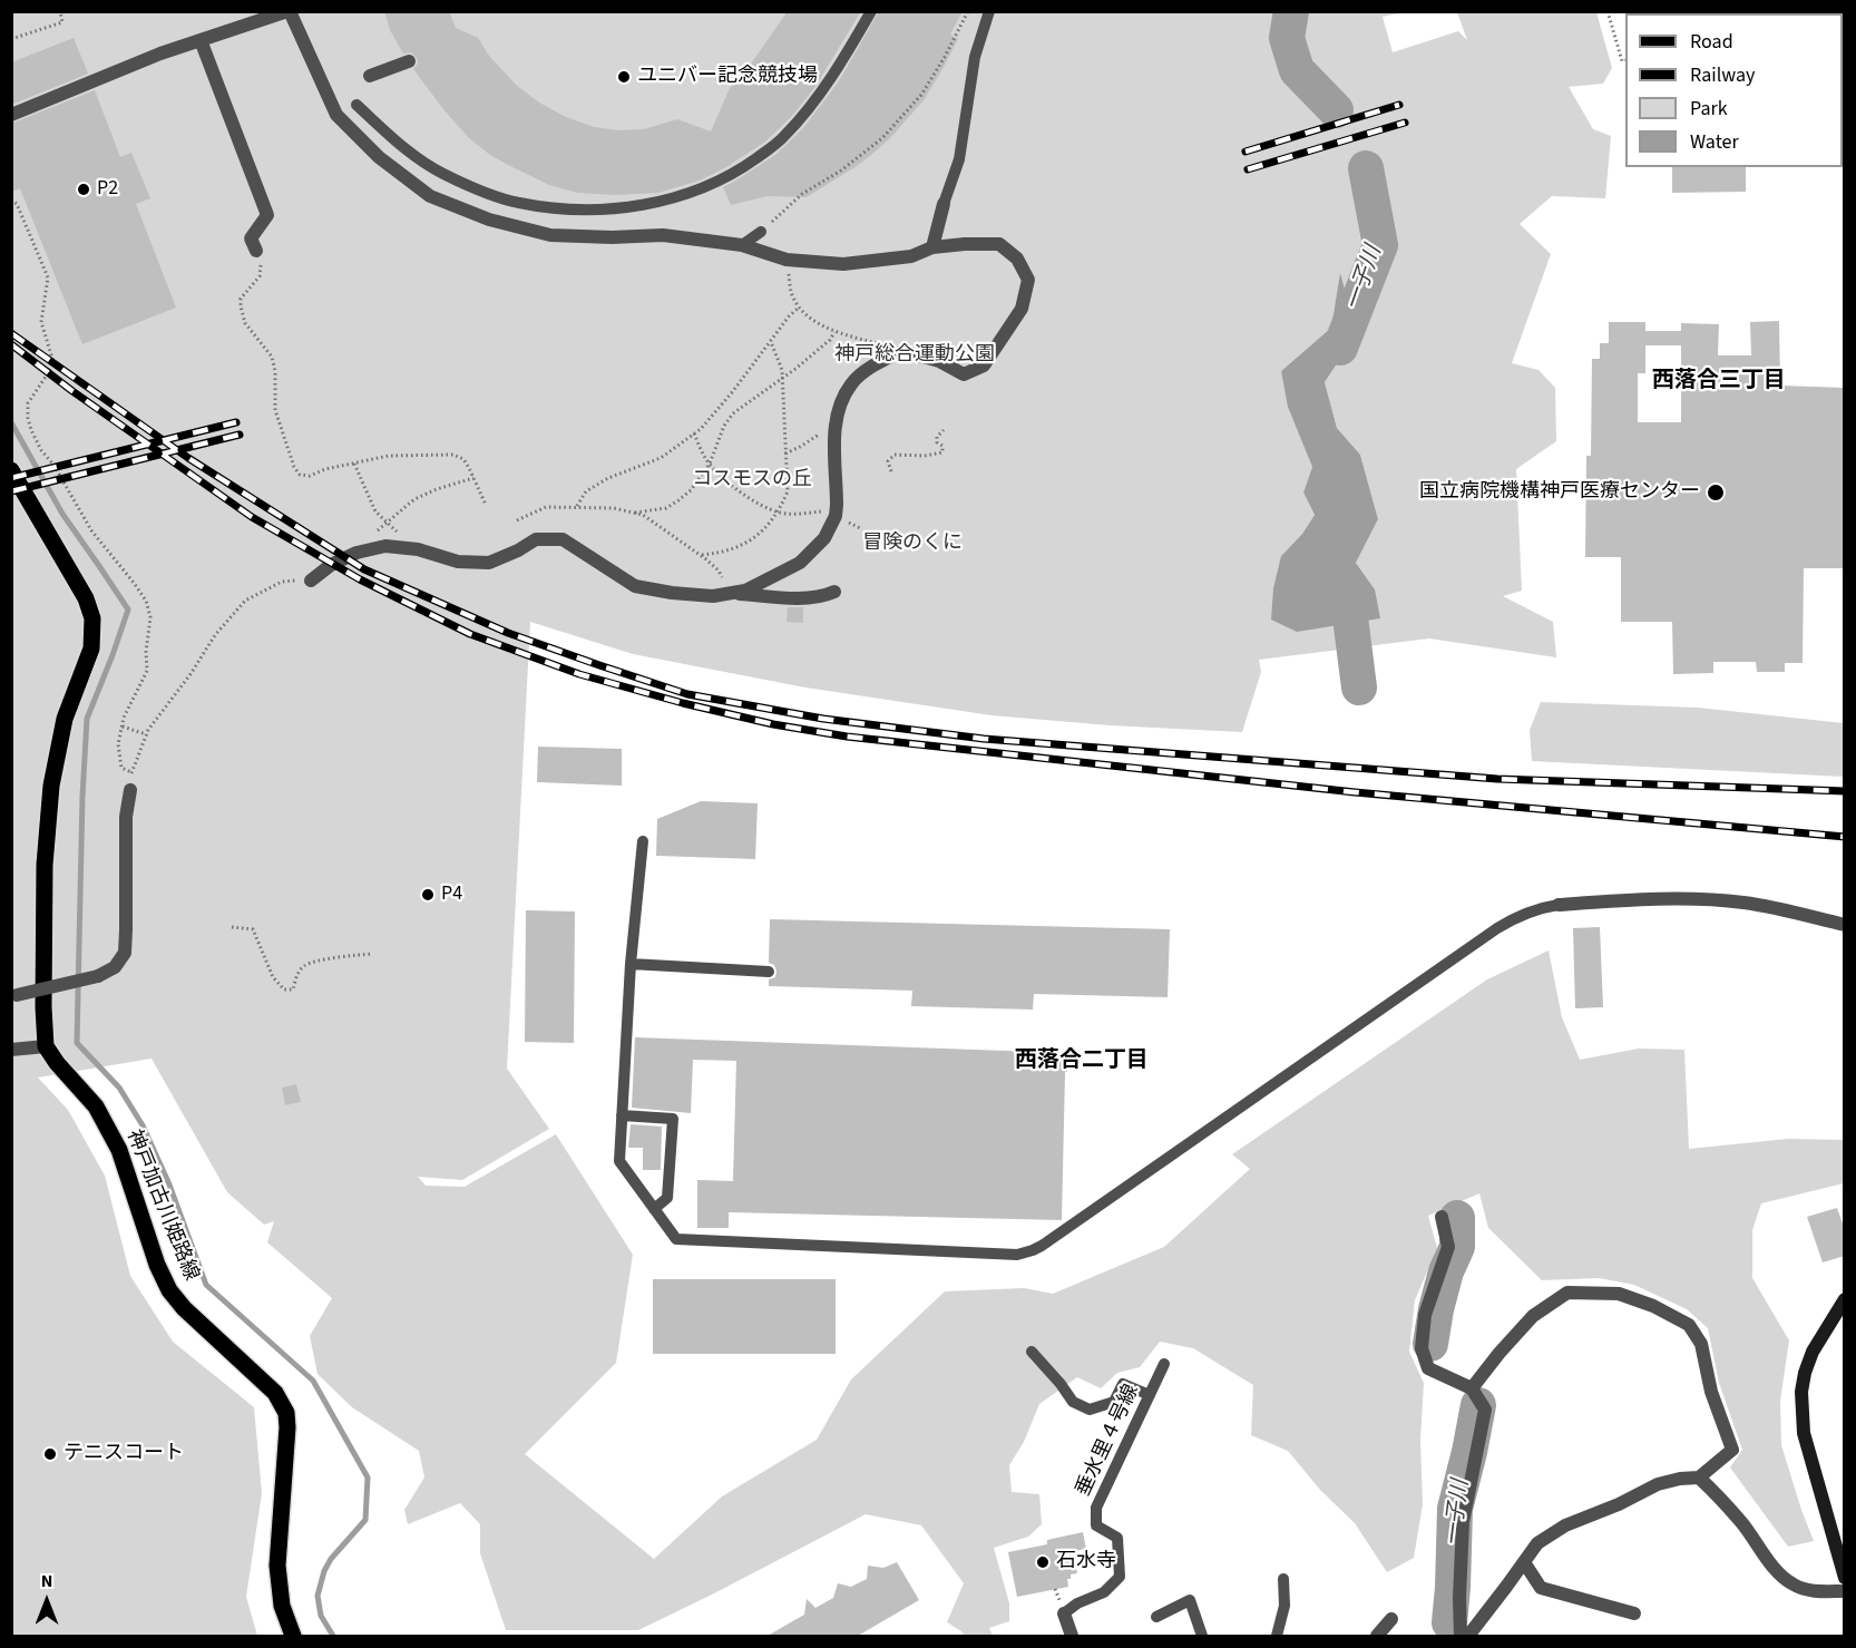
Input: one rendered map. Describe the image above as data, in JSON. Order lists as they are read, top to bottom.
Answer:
{
  "streets": {
    "main road": ["神戸加古川姫路線"],
    "lane": ["垂水里４号線"]
  },
  "districts": ["西落合三丁目", "西落合二丁目"],
  "water": ["一子川"],
  "parks": ["神戸総合運動公園", "コスモスの丘", "冒険のくに"],
  "places": [
    "ユニバー記念競技場",
    "P2",
    "国立病院機構神戸医療センター",
    "P4",
    "テニスコート",
    "石水寺"
  ],
  "legend": [
    "Road",
    "Railway",
    "Park",
    "Water"
  ],
  "north": "top"
}
